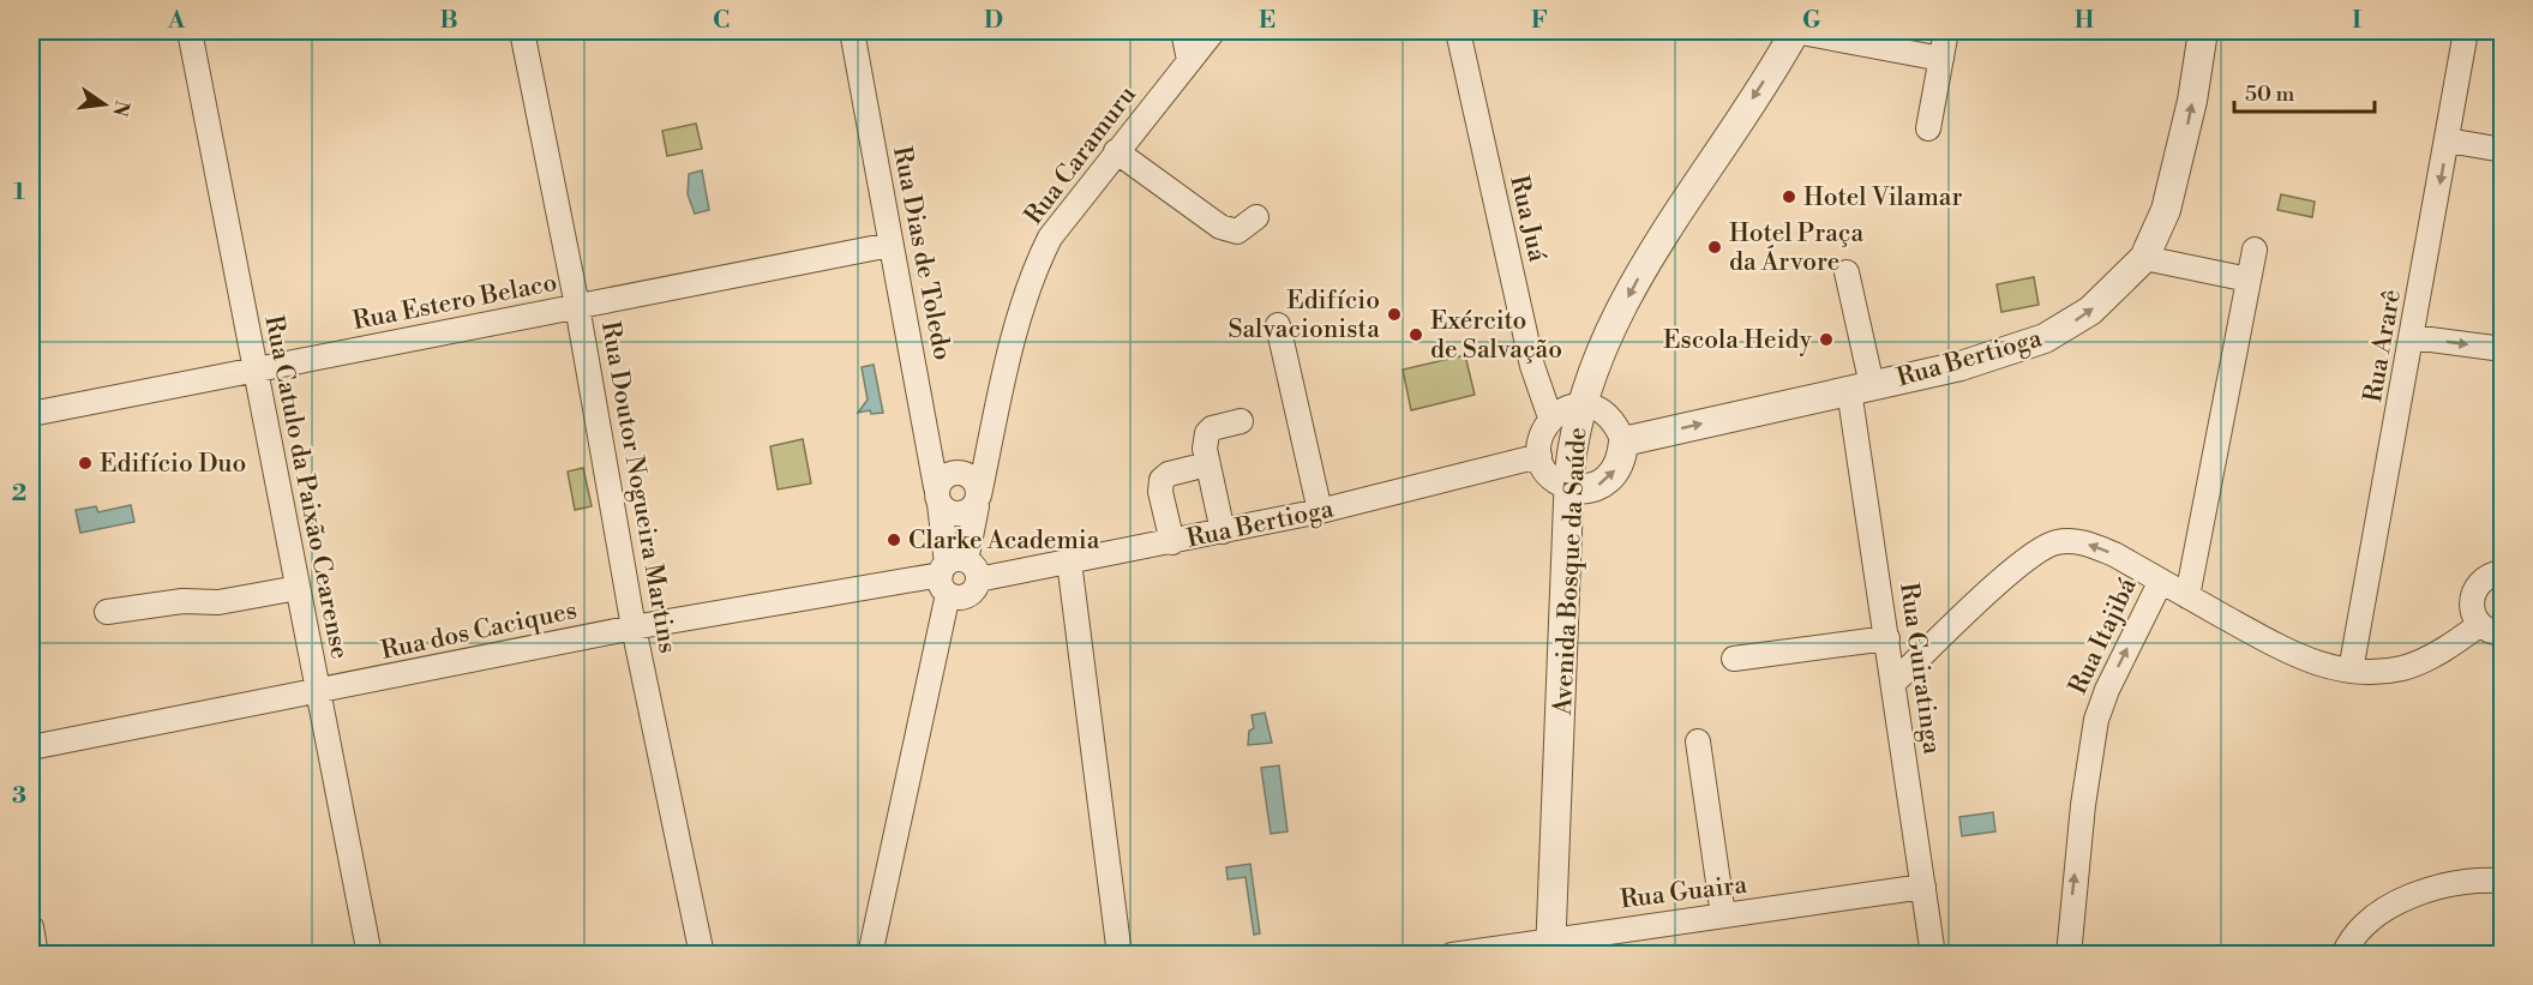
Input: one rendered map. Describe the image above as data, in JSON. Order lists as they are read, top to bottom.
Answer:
{
  "streets": {
    "street": [
      "Rua Caramuru",
      "Rua Juá",
      "Rua Dias de Toledo",
      "Rua Estero Belaco",
      "Rua Ararê",
      "Rua Bertioga",
      "Rua Catulo da Paixão Cearense",
      "Rua Doutor Nogueira Martins",
      "Avenida Bosque da Saúde",
      "Rua dos Caciques",
      "Rua Itajibá",
      "Rua Guiratinga",
      "Rua Guaira"
    ]
  },
  "crossings": [
    ["Rua Caramuru", "Rua Dias de Toledo"],
    ["Rua Caramuru", "Rua Bertioga"],
    ["Rua Caramuru", "Rua dos Caciques"],
    ["Rua Dias de Toledo", "Rua Estero Belaco"],
    ["Rua Dias de Toledo", "Rua Bertioga"],
    ["Rua Dias de Toledo", "Rua dos Caciques"],
    ["Rua Estero Belaco", "Rua Catulo da Paixão Cearense"],
    ["Rua Estero Belaco", "Rua Doutor Nogueira Martins"],
    ["Rua Bertioga", "Rua dos Caciques"],
    ["Rua Bertioga", "Rua Guiratinga"],
    ["Rua Catulo da Paixão Cearense", "Rua dos Caciques"],
    ["Rua Doutor Nogueira Martins", "Rua dos Caciques"],
    ["Avenida Bosque da Saúde", "Rua Guaira"],
    ["Rua Itajibá", "Rua Guiratinga"],
    ["Rua Guiratinga", "Rua Guaira"]
  ],
  "one_way": ["Rua Bertioga", "Avenida Bosque da Saúde"],
  "places": [
    "Hotel Vilamar",
    "Hotel Praça da Árvore",
    "Edifício Salvacionista",
    "Exército de Salvação",
    "Escola Heidy",
    "Edifício Duo",
    "Clarke Academia"
  ],
  "scale_bar": "50 m",
  "north": "right",
  "grid": {
    "columns": [
      "A",
      "B",
      "C",
      "D",
      "E",
      "F",
      "G",
      "H",
      "I"
    ],
    "rows": ["1", "2", "3"]
  }
}
